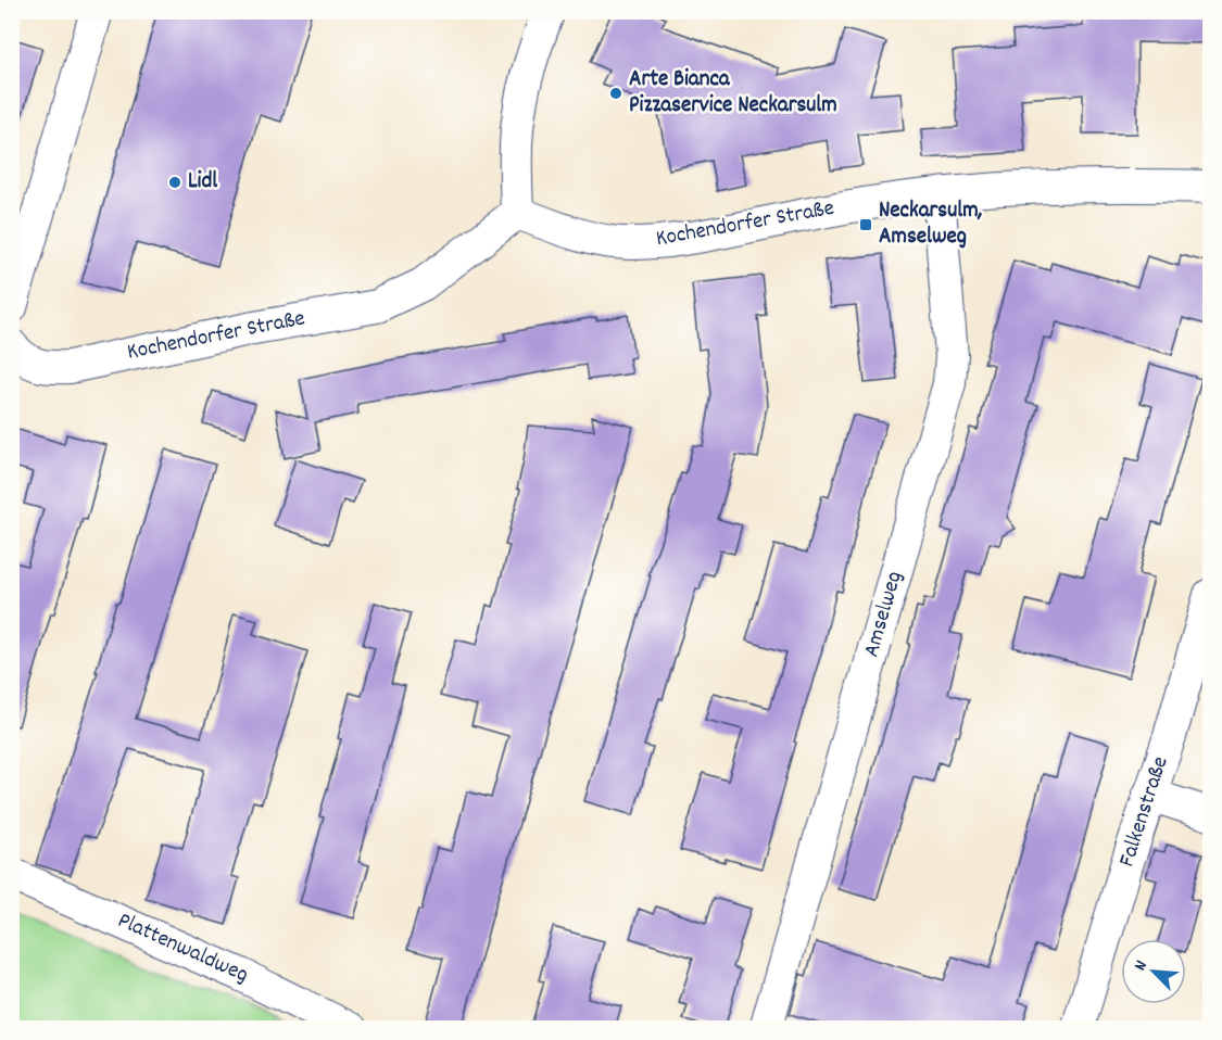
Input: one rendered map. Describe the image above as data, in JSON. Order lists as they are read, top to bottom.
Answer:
{
  "streets": {
    "street": [
      "Kochendorfer Straße",
      "Amselweg",
      "Falkenstraße",
      "Plattenwaldweg"
    ]
  },
  "crossings": [
    ["Kochendorfer Straße", "Amselweg"]
  ],
  "places": {
    "other": ["Arte Bianca Pizzaservice Neckarsulm", "Lidl"],
    "transit": ["Neckarsulm, Amselweg"]
  },
  "north": "top left"
}
